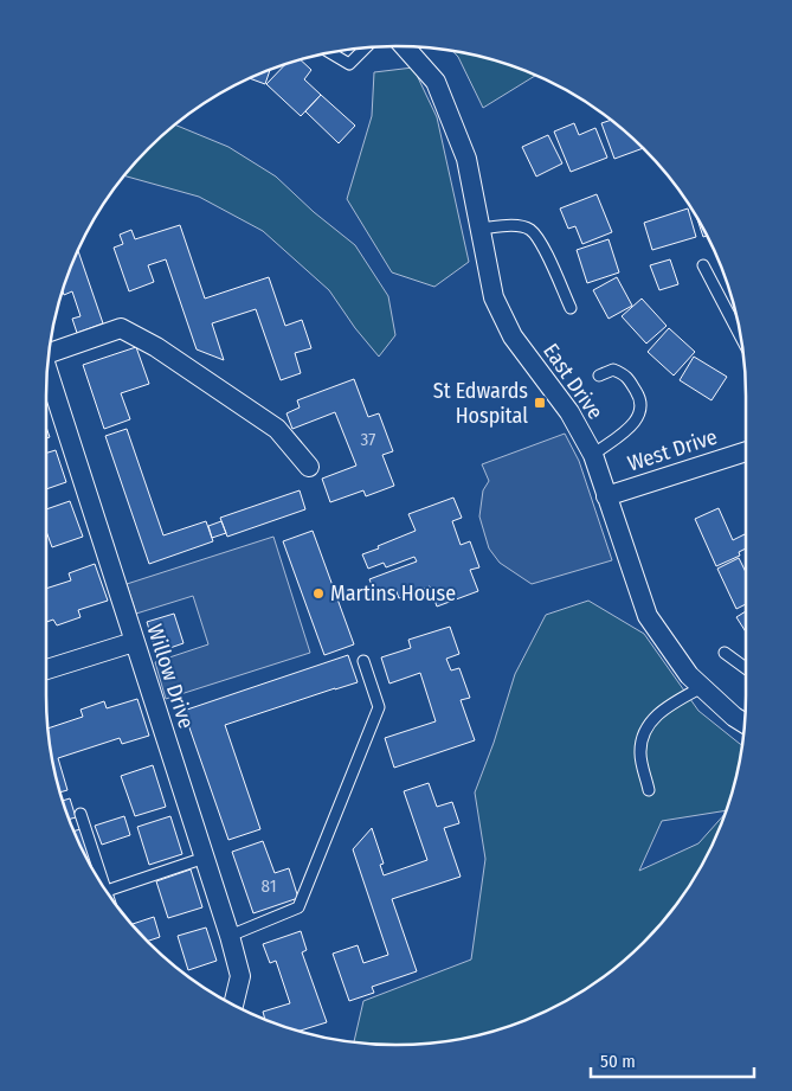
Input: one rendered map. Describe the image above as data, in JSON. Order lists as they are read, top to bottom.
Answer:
{
  "streets": {
    "street": ["East Drive", "West Drive", "Willow Drive"]
  },
  "crossings": [
    ["East Drive", "West Drive"]
  ],
  "places": {
    "transit": ["St Edwards Hospital"],
    "other": ["Martins House"]
  },
  "house_numbers": ["37", "81"],
  "scale_bar": "50 m"
}
